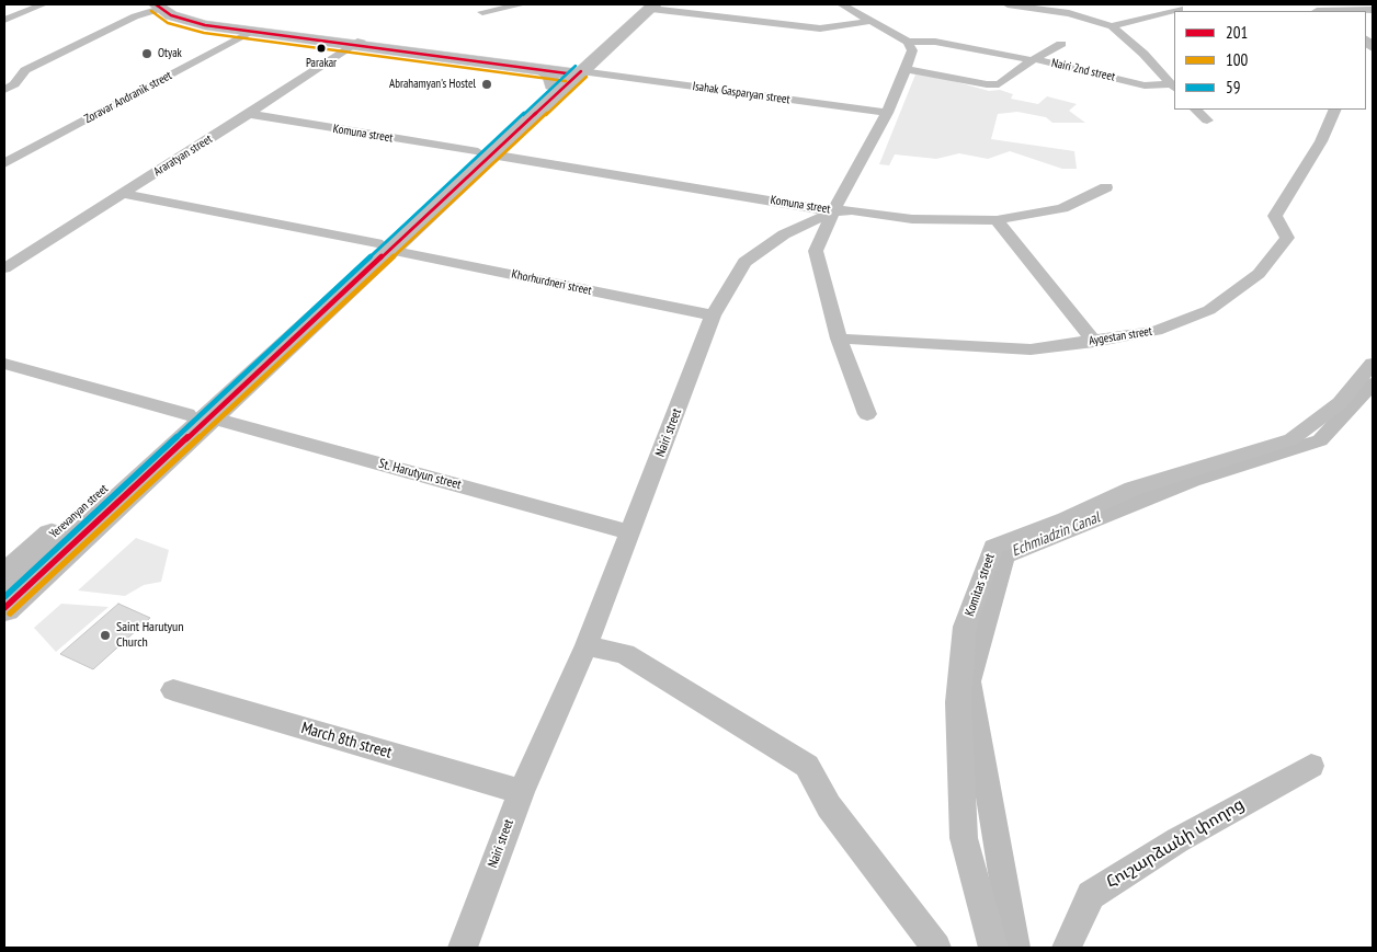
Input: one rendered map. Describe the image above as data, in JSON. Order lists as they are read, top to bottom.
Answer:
{
  "streets": {
    "main road": ["Isahak Gasparyan street", "Yerevanyan street"],
    "street": [
      "Nairi 2nd street",
      "Zoravar Andranik street",
      "Komuna street",
      "Araratyan street",
      "Khorhurdneri street",
      "Aygestan street",
      "Nairi street",
      "St. Harutyun street",
      "Komitas street",
      "March 8th street",
      "Հուշարձանի փողոց"
    ]
  },
  "crossings": [
    ["Isahak Gasparyan street", "Zoravar Andranik street"],
    ["Isahak Gasparyan street", "Araratyan street"],
    ["Isahak Gasparyan street", "Yerevanyan street"],
    ["Komuna street", "Araratyan street"],
    ["Komuna street", "Nairi street"],
    ["Komuna street", "Yerevanyan street"],
    ["Araratyan street", "Khorhurdneri street"],
    ["Khorhurdneri street", "Nairi street"],
    ["Khorhurdneri street", "Yerevanyan street"],
    ["Nairi street", "St. Harutyun street"],
    ["Nairi street", "March 8th street"],
    ["St. Harutyun street", "Yerevanyan street"]
  ],
  "water": ["Echmiadzin Canal"],
  "places": [
    "Parakar",
    "Otyak",
    "Abrahamyan's Hostel",
    "Saint Harutyun Church"
  ],
  "lines": ["transit line 201", "transit line 100", "transit line 59"],
  "legend": ["201", "100", "59"]
}
